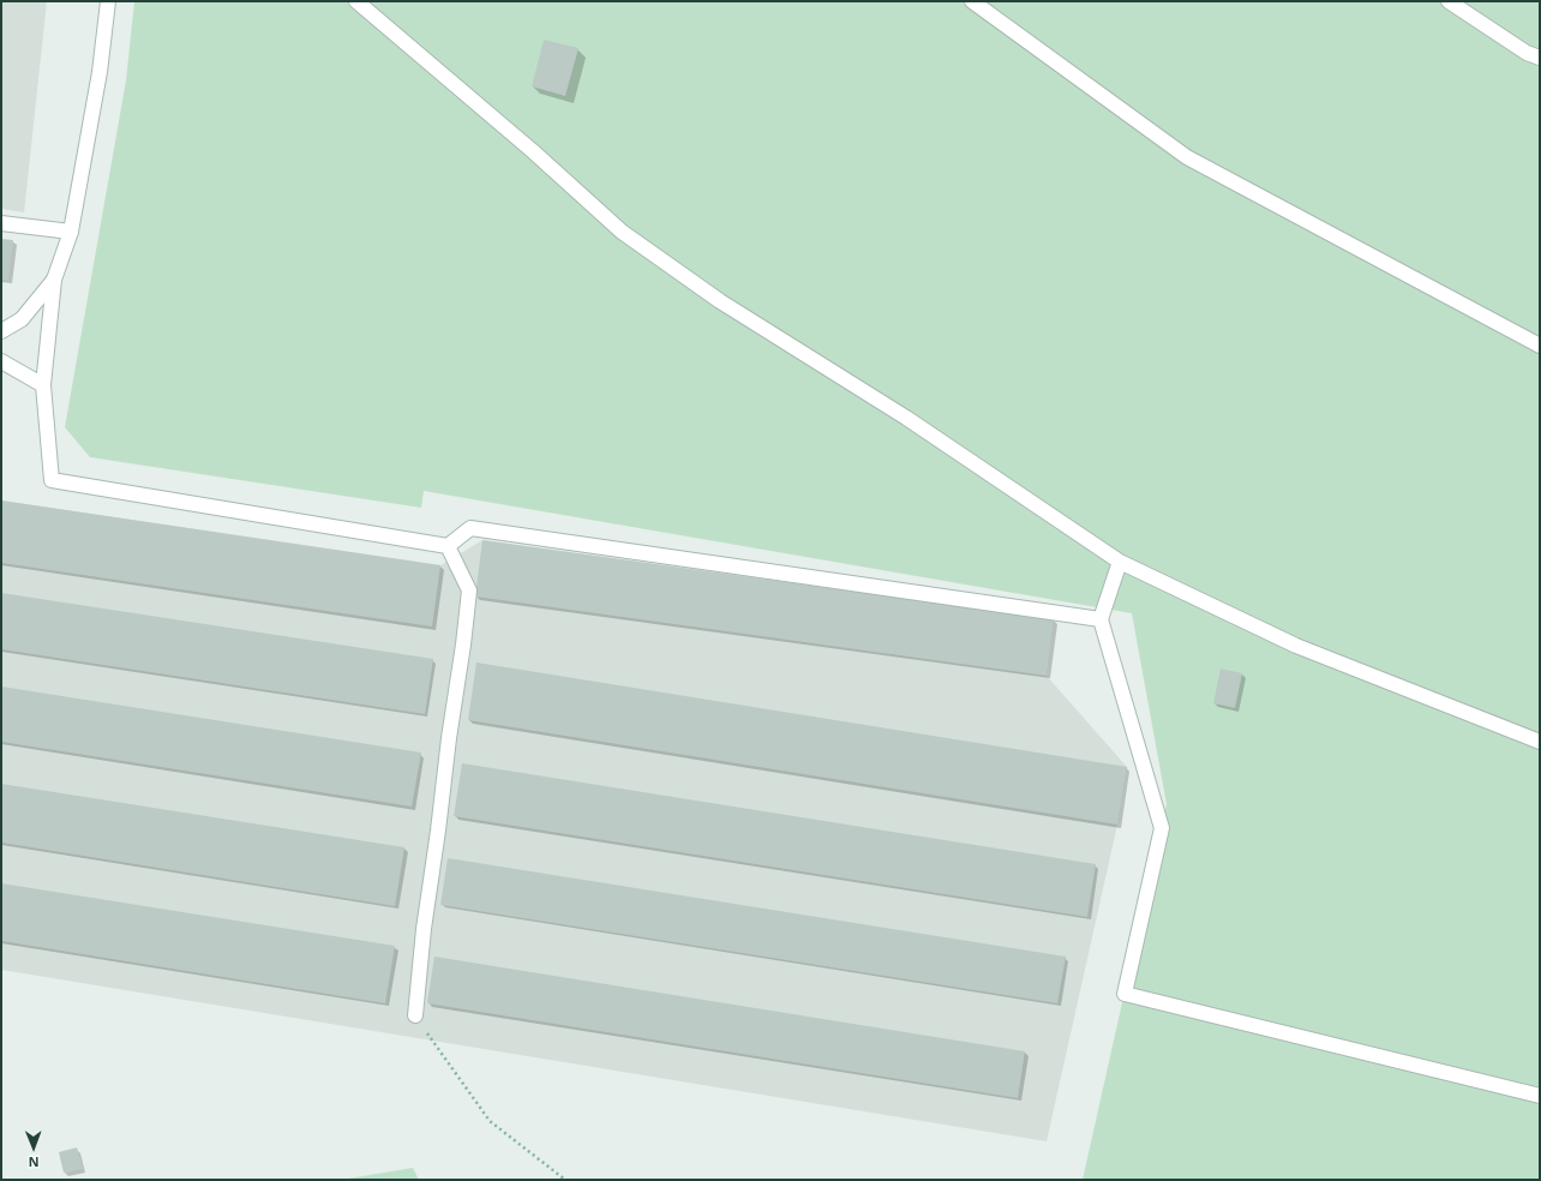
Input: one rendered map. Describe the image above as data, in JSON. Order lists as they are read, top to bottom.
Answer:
{
  "north": "bottom"
}
